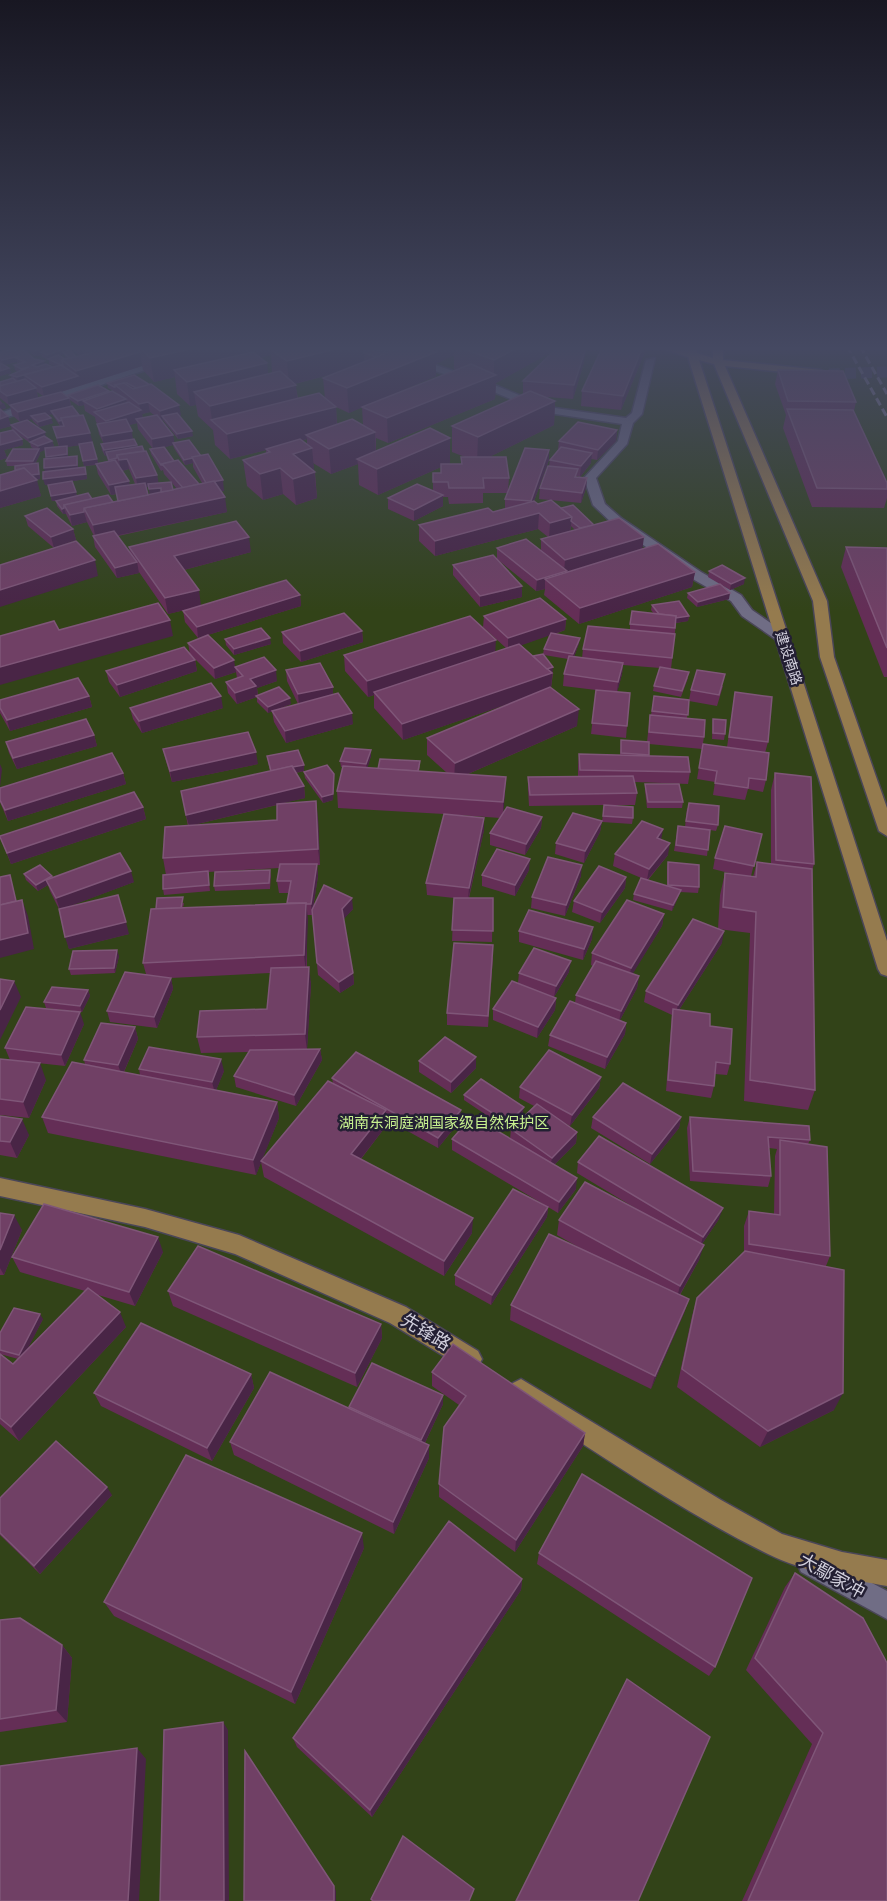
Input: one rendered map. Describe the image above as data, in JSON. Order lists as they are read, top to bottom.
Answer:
{
  "streets": {
    "main road": ["建设南路", "先锋路"],
    "street": ["大鄢家冲"]
  },
  "crossings": [
    ["先锋路", "大鄢家冲"]
  ],
  "parks": ["湖南东洞庭湖国家级自然保护区"]
}
